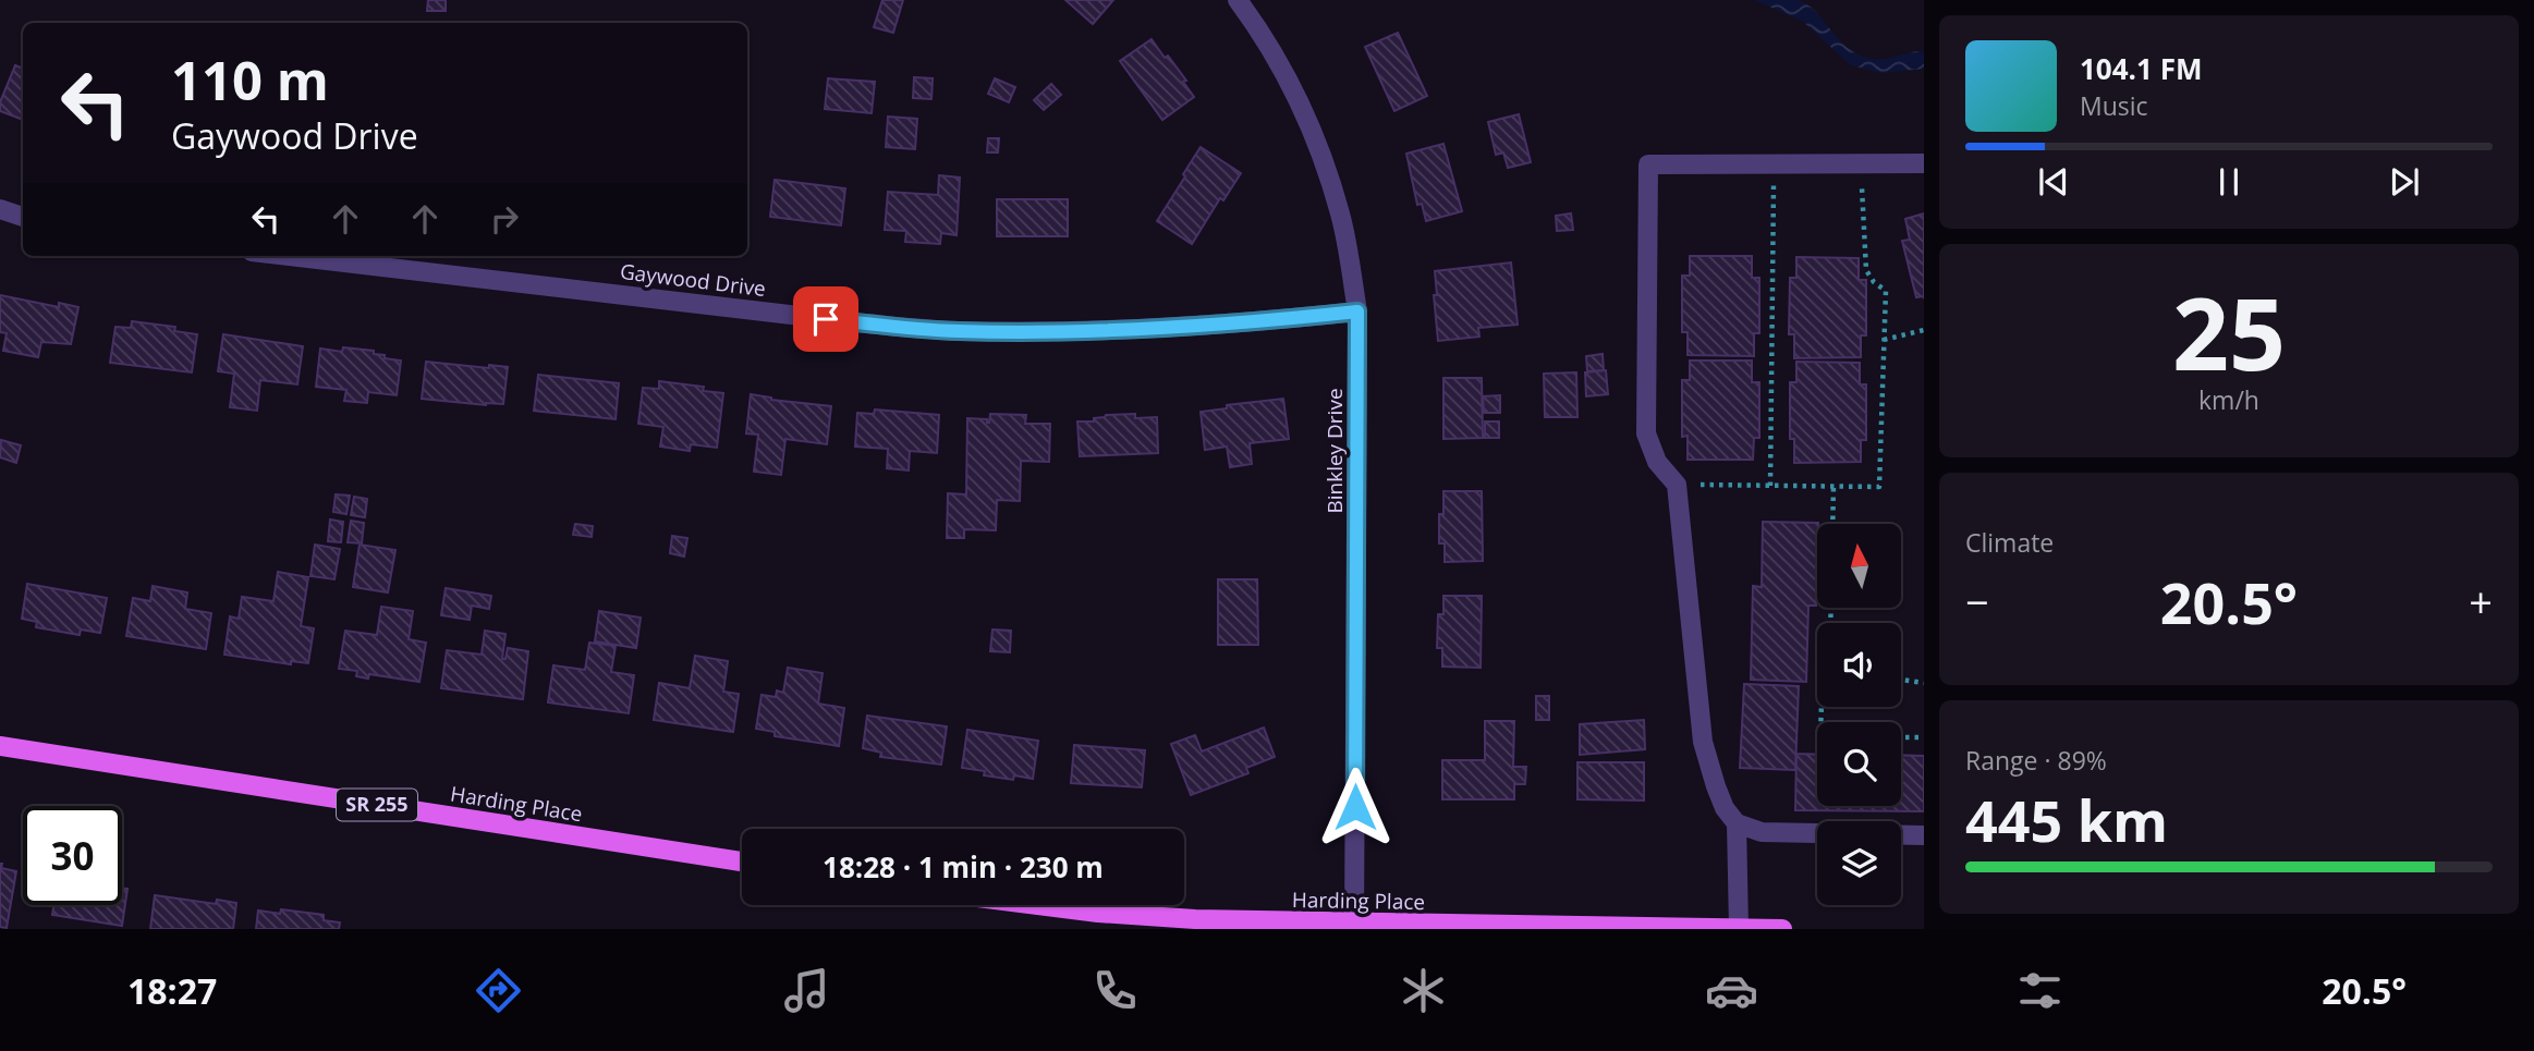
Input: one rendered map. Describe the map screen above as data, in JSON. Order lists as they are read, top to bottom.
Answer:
{
  "streets": {
    "main road": ["Harding Place", "SR 255"],
    "street": ["Gaywood Drive", "Binkley Drive"]
  },
  "crossings": [
    ["Gaywood Drive", "Binkley Drive"],
    ["Binkley Drive", "Harding Place"]
  ],
  "north": "top",
  "page": {
    "turn": ["110 m", "Gaywood Drive"],
    "song": ["104.1 FM", "Music"],
    "tile": [
      ["25", "km/h"],
      "Climate",
      ["Range · 89%", "445 km"]
    ],
    "heat": ["−", "20.5°", "+"],
    "limit": "30",
    "trip": "18:28 · 1 min · 230 m",
    "tabs": ["18:27", "20.5°"]
  }
}
